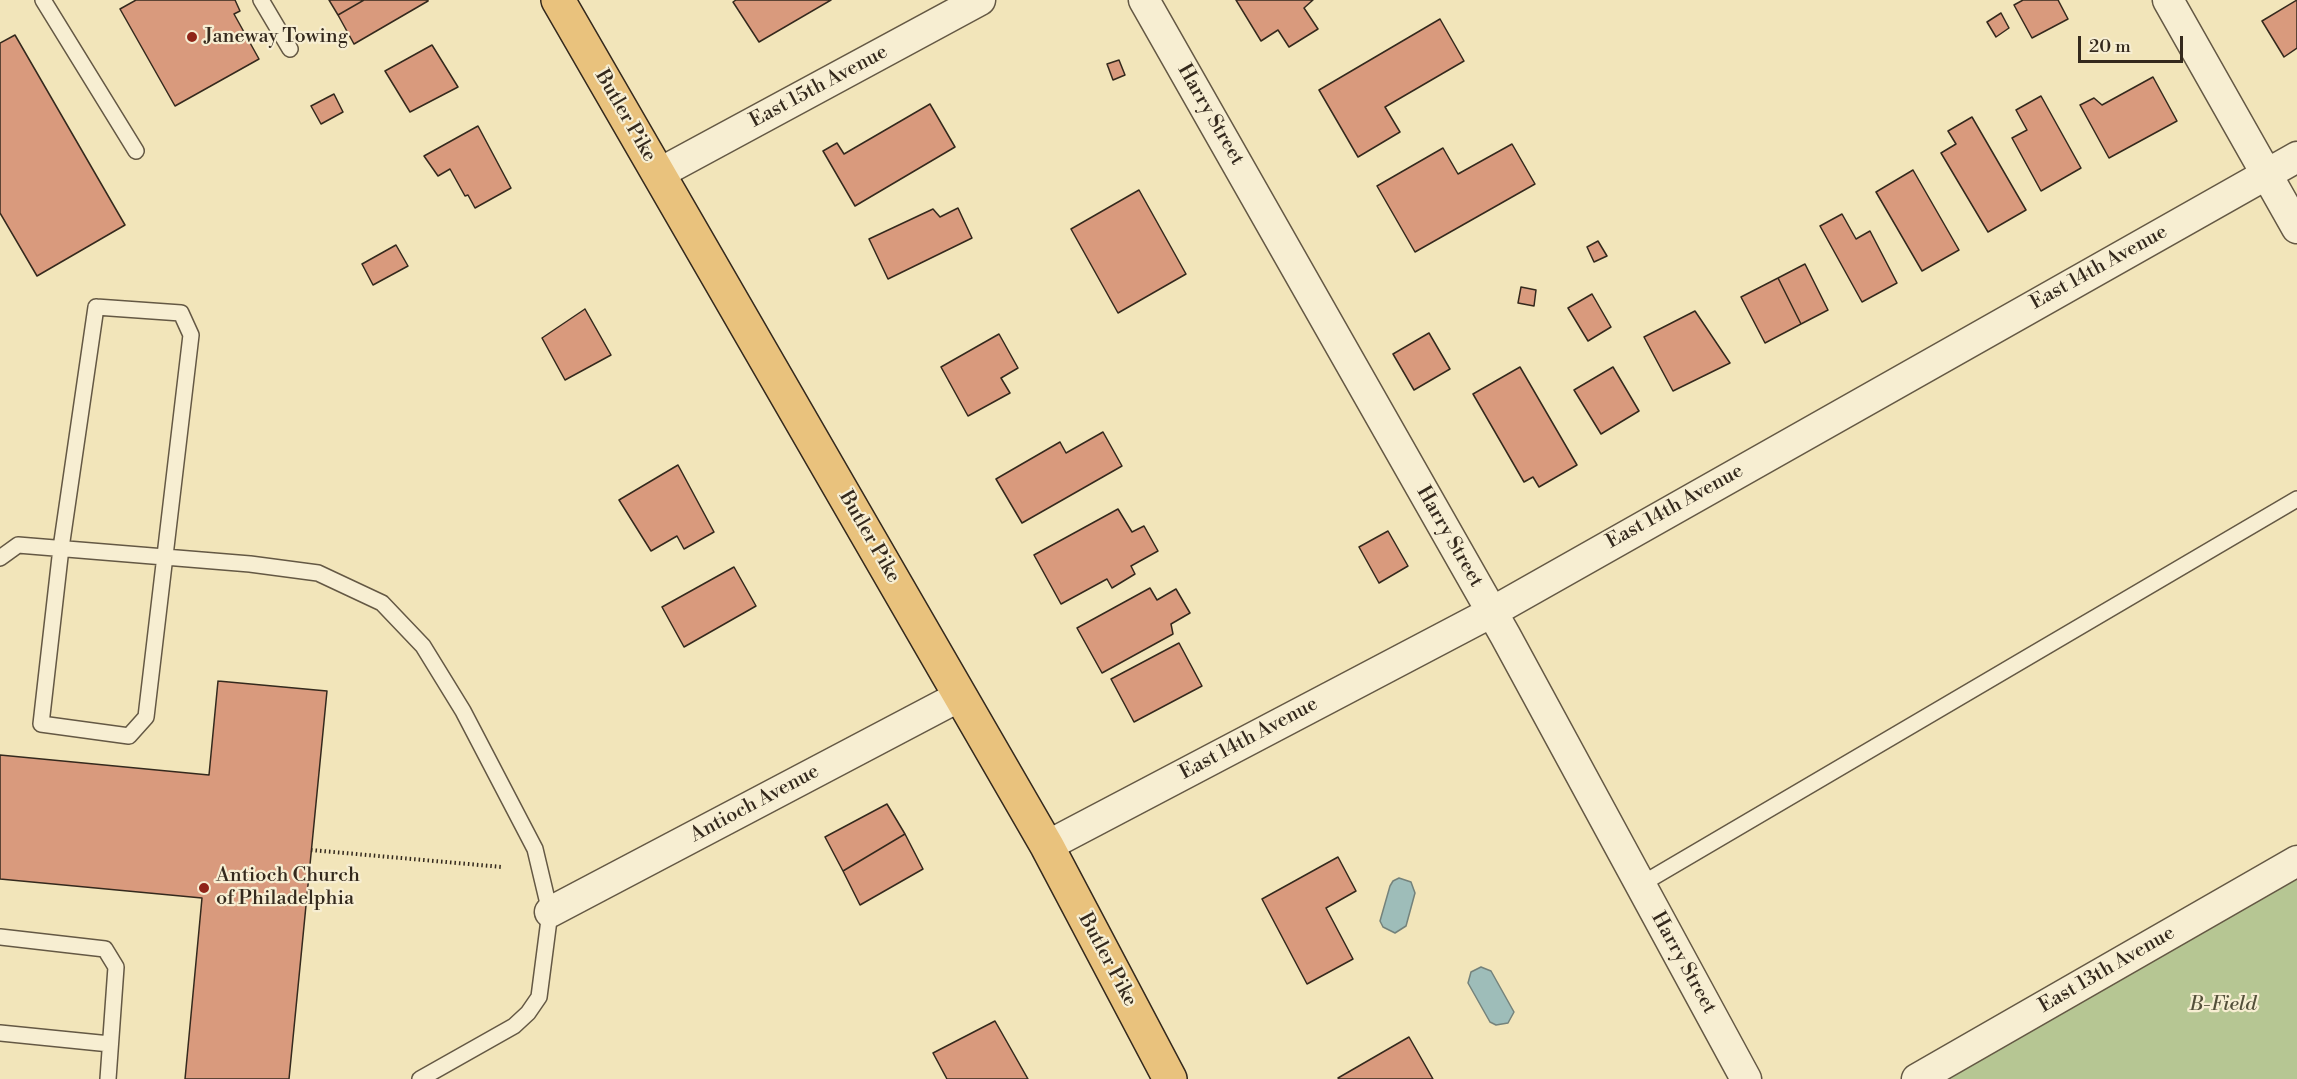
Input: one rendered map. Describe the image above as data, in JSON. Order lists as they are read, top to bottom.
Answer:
{
  "streets": {
    "main road": ["Butler Pike"],
    "street": [
      "East 15th Avenue",
      "Harry Street",
      "East 14th Avenue",
      "Antioch Avenue",
      "East 13th Avenue"
    ]
  },
  "crossings": [
    ["East 15th Avenue", "Butler Pike"],
    ["Harry Street", "East 14th Avenue"],
    ["Butler Pike", "East 14th Avenue"],
    ["Butler Pike", "Antioch Avenue"]
  ],
  "parks": ["B-Field"],
  "places": ["Janeway Towing", "Antioch Church of Philadelphia"],
  "scale_bar": "20 m"
}
